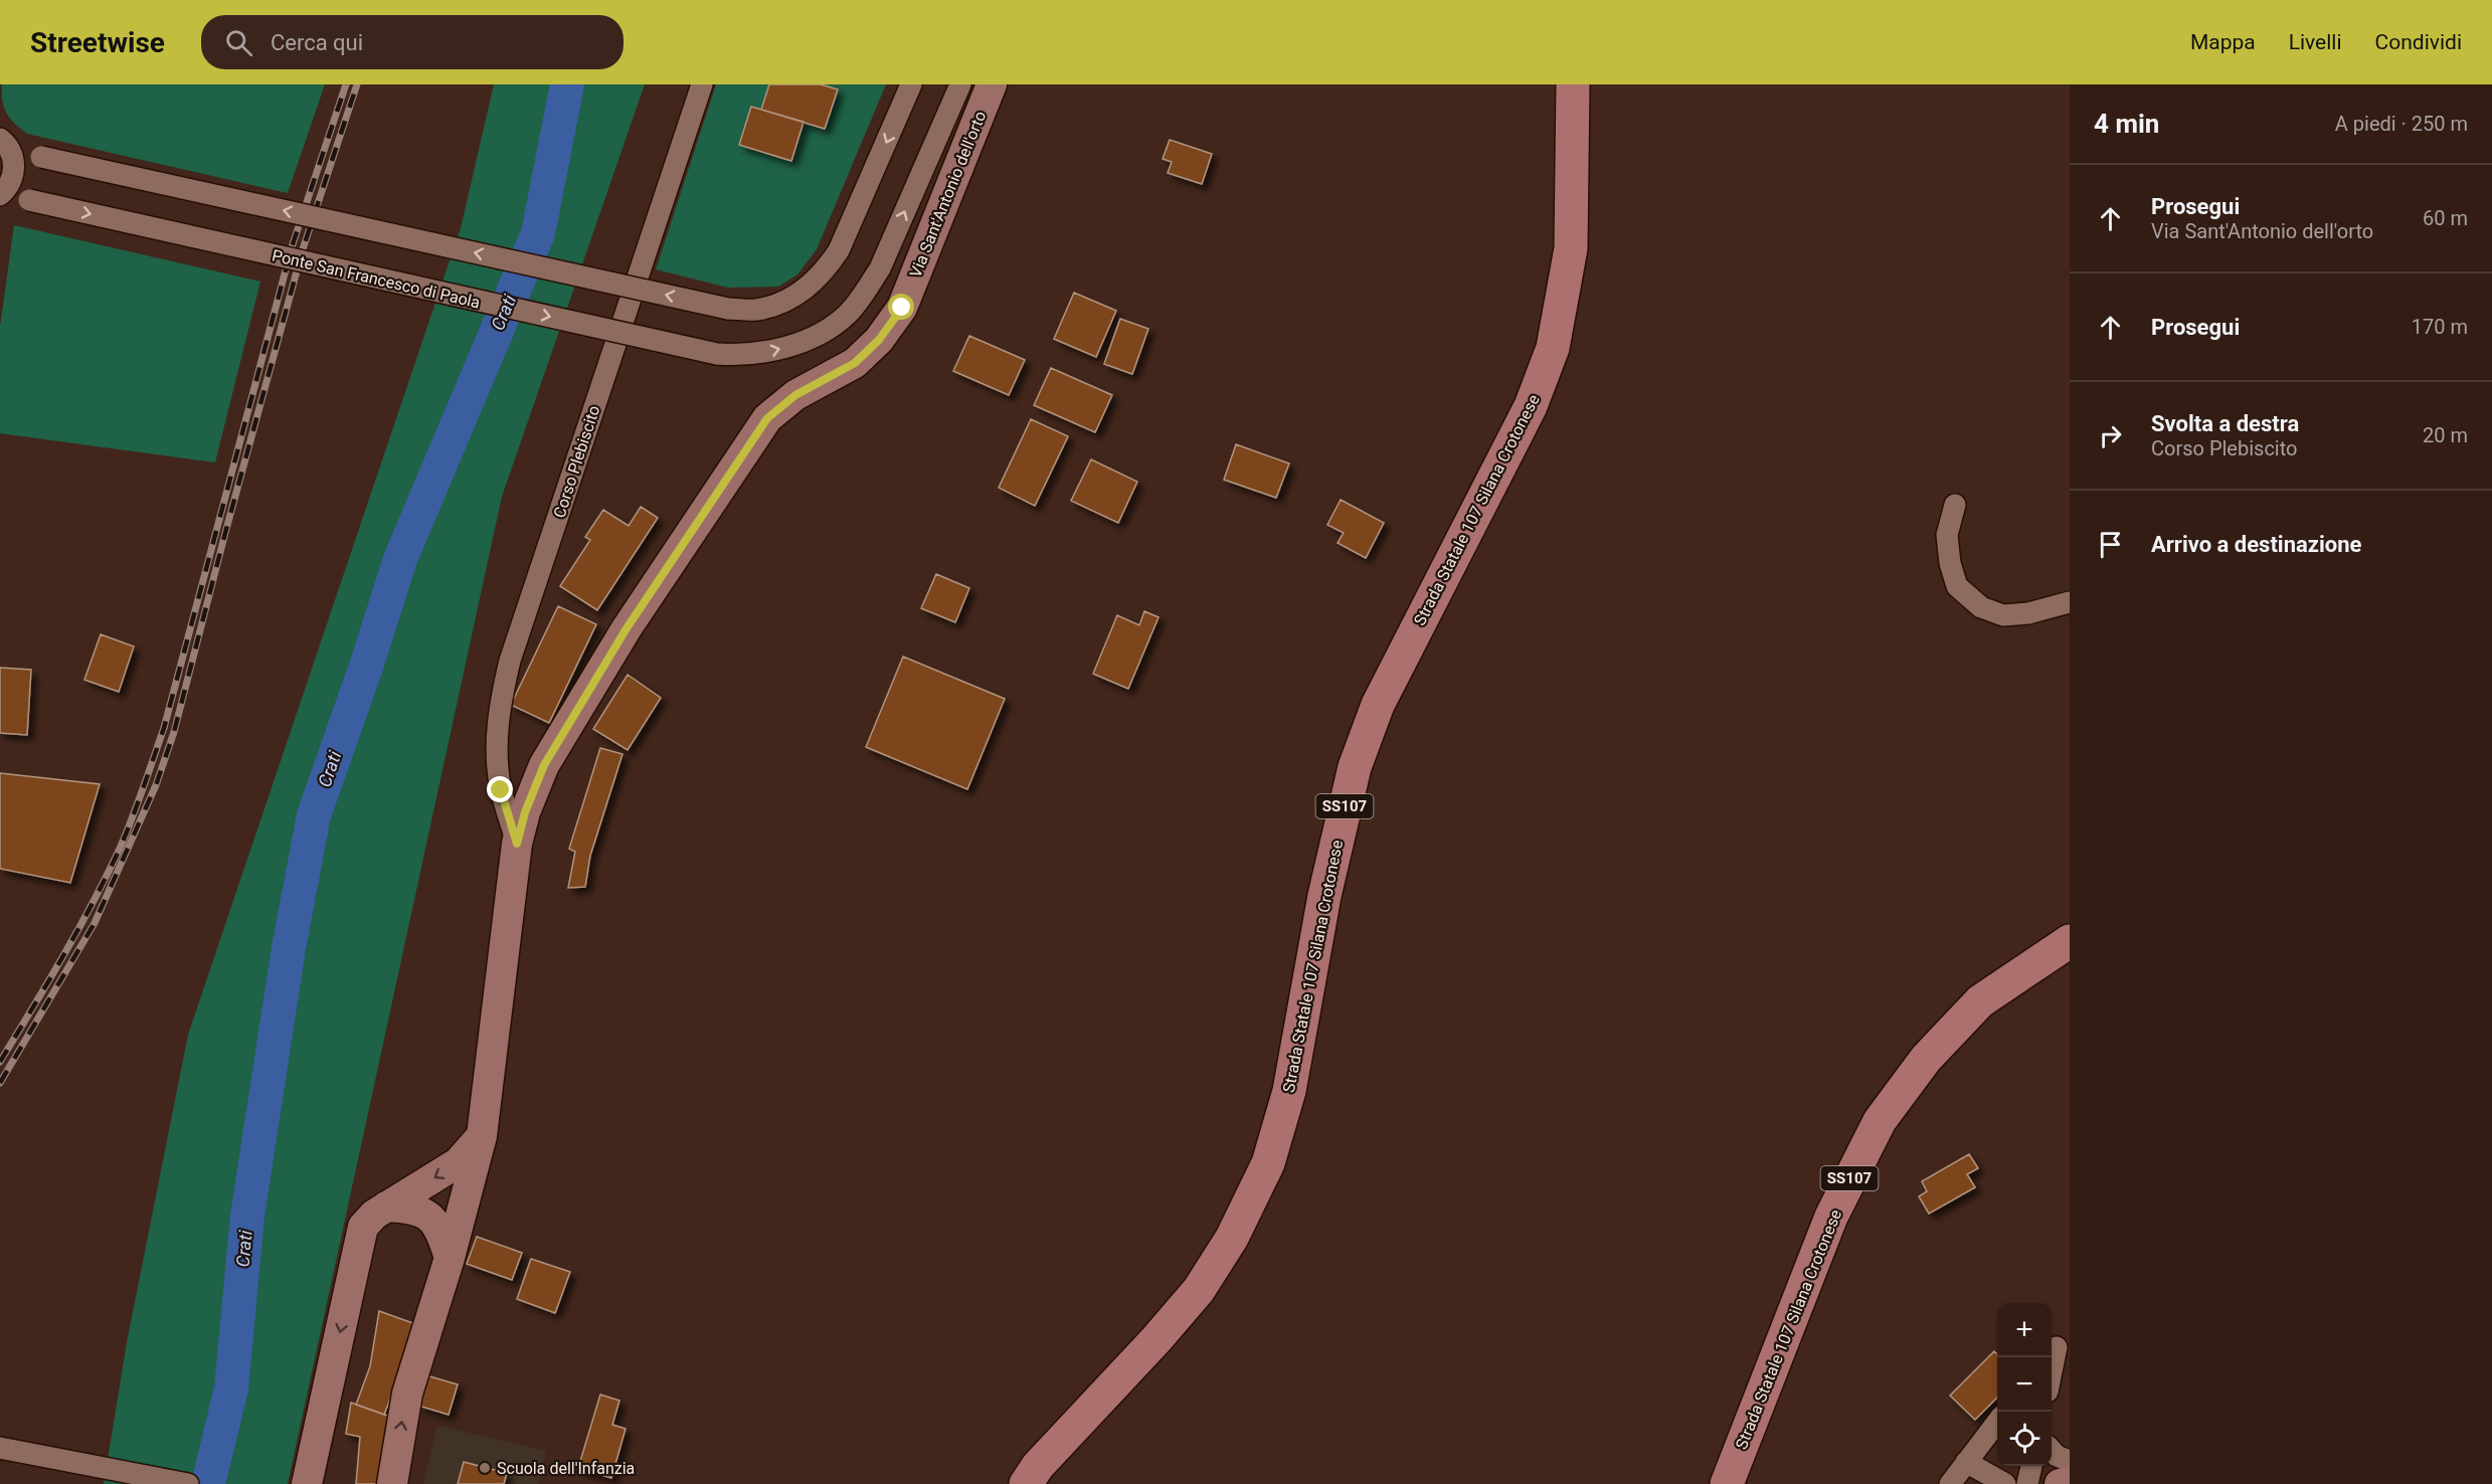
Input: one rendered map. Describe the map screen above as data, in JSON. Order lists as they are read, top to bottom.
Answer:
{
  "streets": {
    "main road": ["Strada Statale 107 Silana Crotonese", "SS107"],
    "street": ["Via Sant'Antonio dell'orto", "Ponte San Francesco di Paola", "Corso Plebiscito"]
  },
  "crossings": [
    ["Via Sant'Antonio dell'orto", "Corso Plebiscito"]
  ],
  "one_way": ["Ponte San Francesco di Paola"],
  "water": ["Crati"],
  "places": ["Scuola dell'Infanzia"],
  "page": {
    "header": "Streetwise",
    "search": "Cerca qui",
    "nav": ["Mappa", "Livelli", "Condividi"],
    "heading": ["4 min", "A piedi · 250 m"],
    "list": [
      ["Prosegui", "Via Sant'Antonio dell'orto", "60 m"],
      ["Prosegui", "170 m"],
      ["Svolta a destra", "Corso Plebiscito", "20 m"],
      "Arrivo a destinazione"
    ],
    "map_buttons": ["+", "−"]
  }
}
